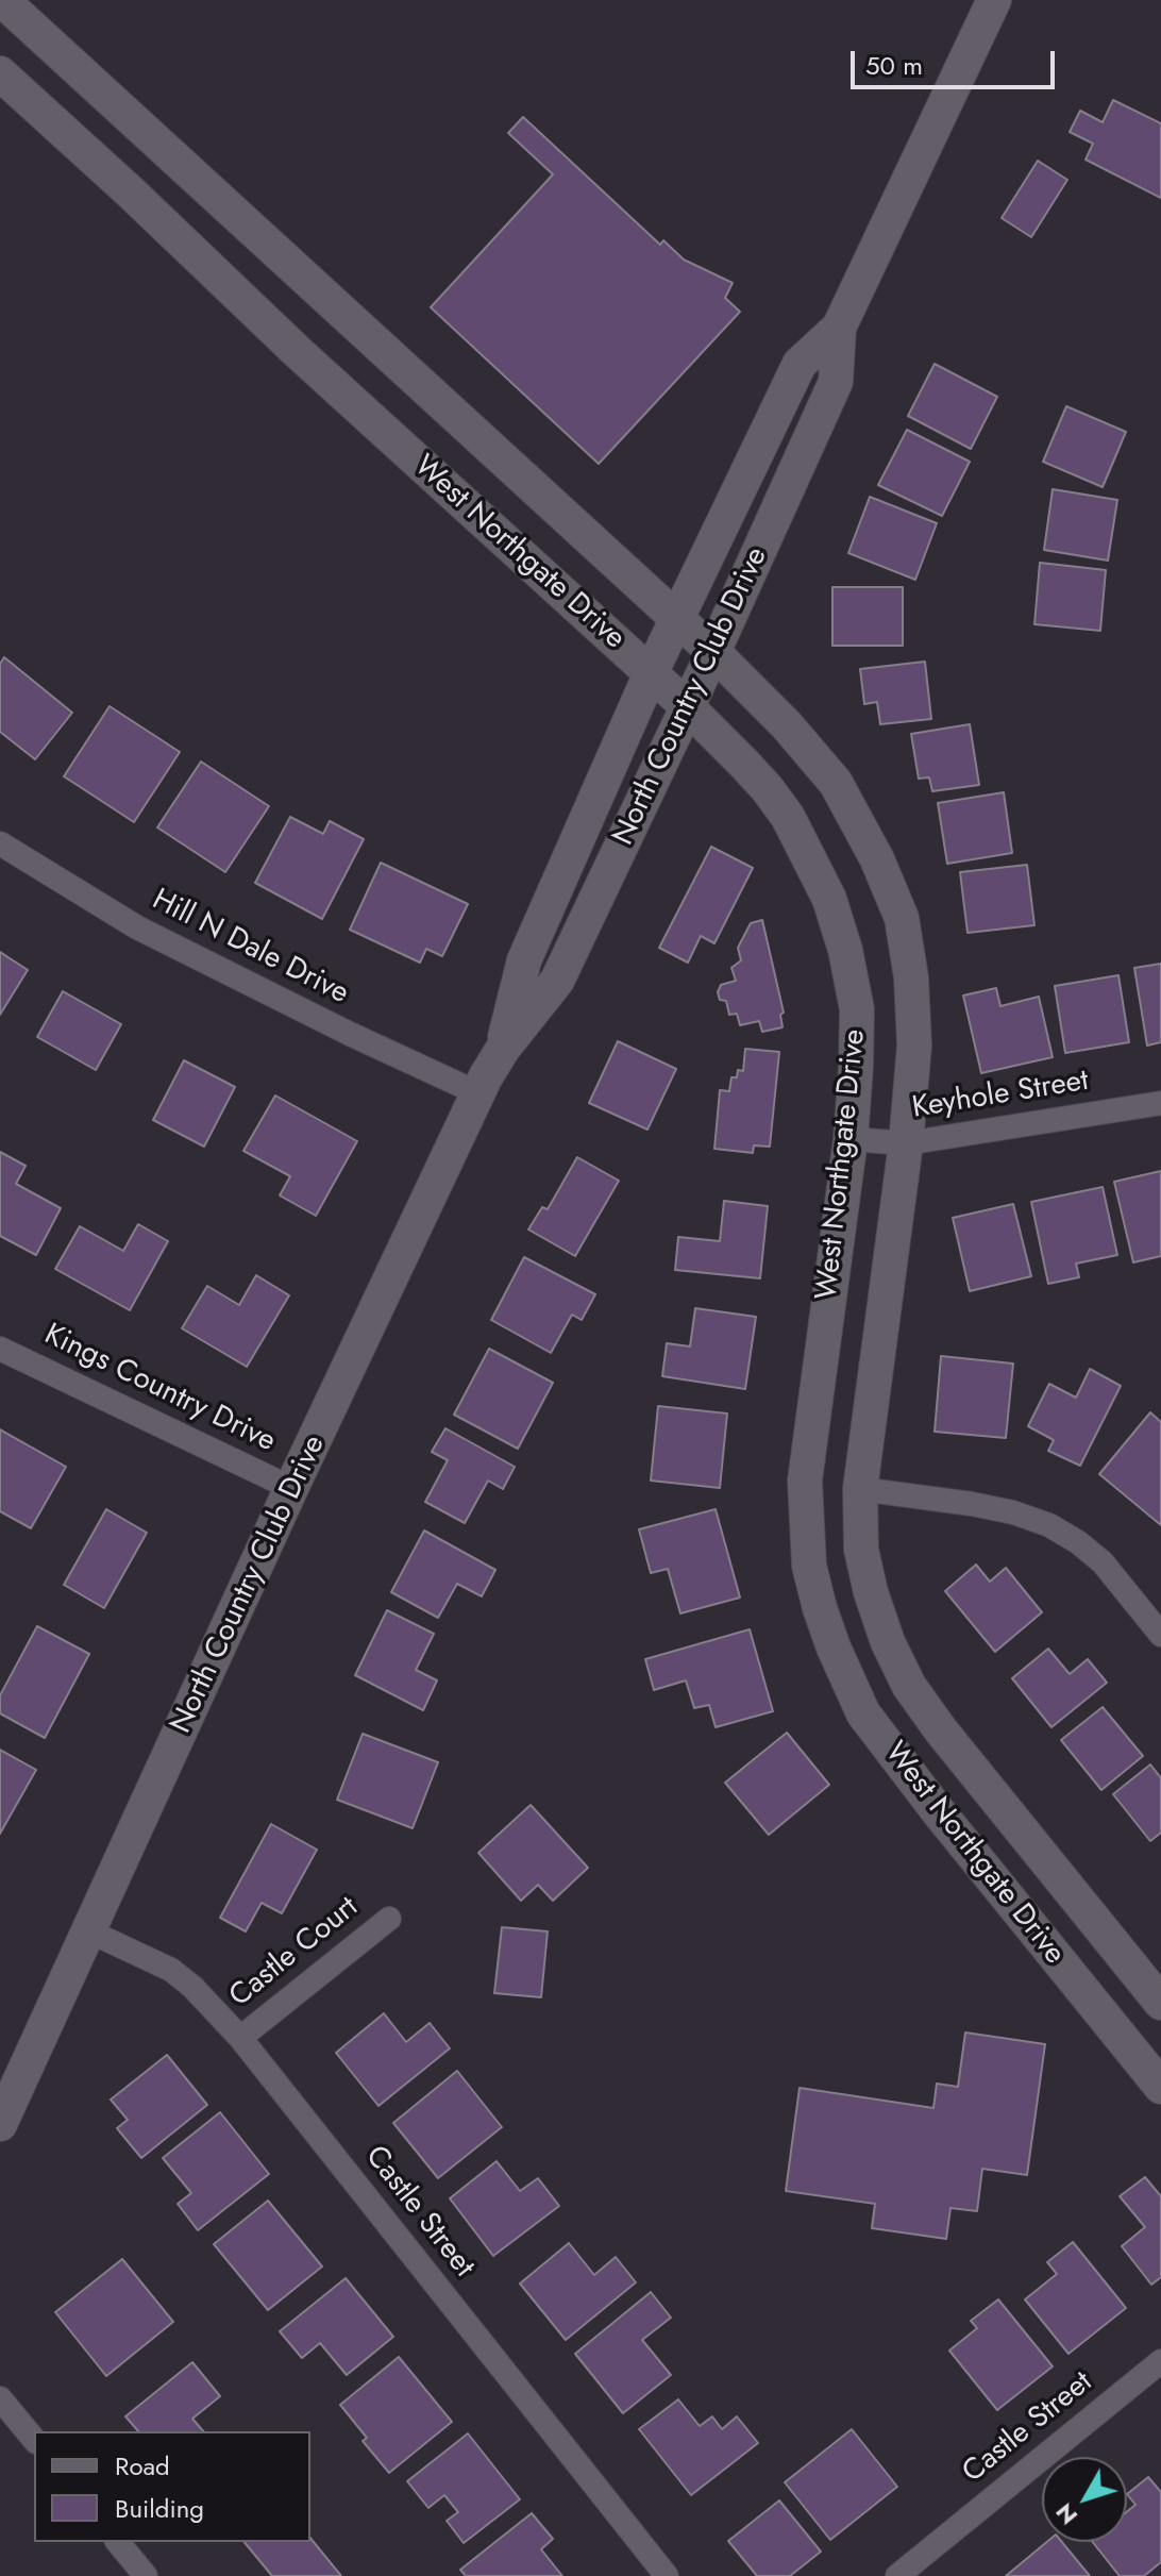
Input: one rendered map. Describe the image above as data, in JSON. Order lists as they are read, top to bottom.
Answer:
{
  "streets": {
    "main road": ["West Northgate Drive", "North Country Club Drive"],
    "street": [
      "Hill N Dale Drive",
      "Keyhole Street",
      "Kings Country Drive",
      "Castle Court",
      "Castle Street"
    ]
  },
  "crossings": [
    ["West Northgate Drive", "North Country Club Drive"],
    ["West Northgate Drive", "Keyhole Street"],
    ["North Country Club Drive", "Hill N Dale Drive"],
    ["North Country Club Drive", "Kings Country Drive"],
    ["North Country Club Drive", "Castle Street"],
    ["Castle Court", "Castle Street"]
  ],
  "legend": ["Road", "Building"],
  "scale_bar": "50 m",
  "north": "bottom left"
}
